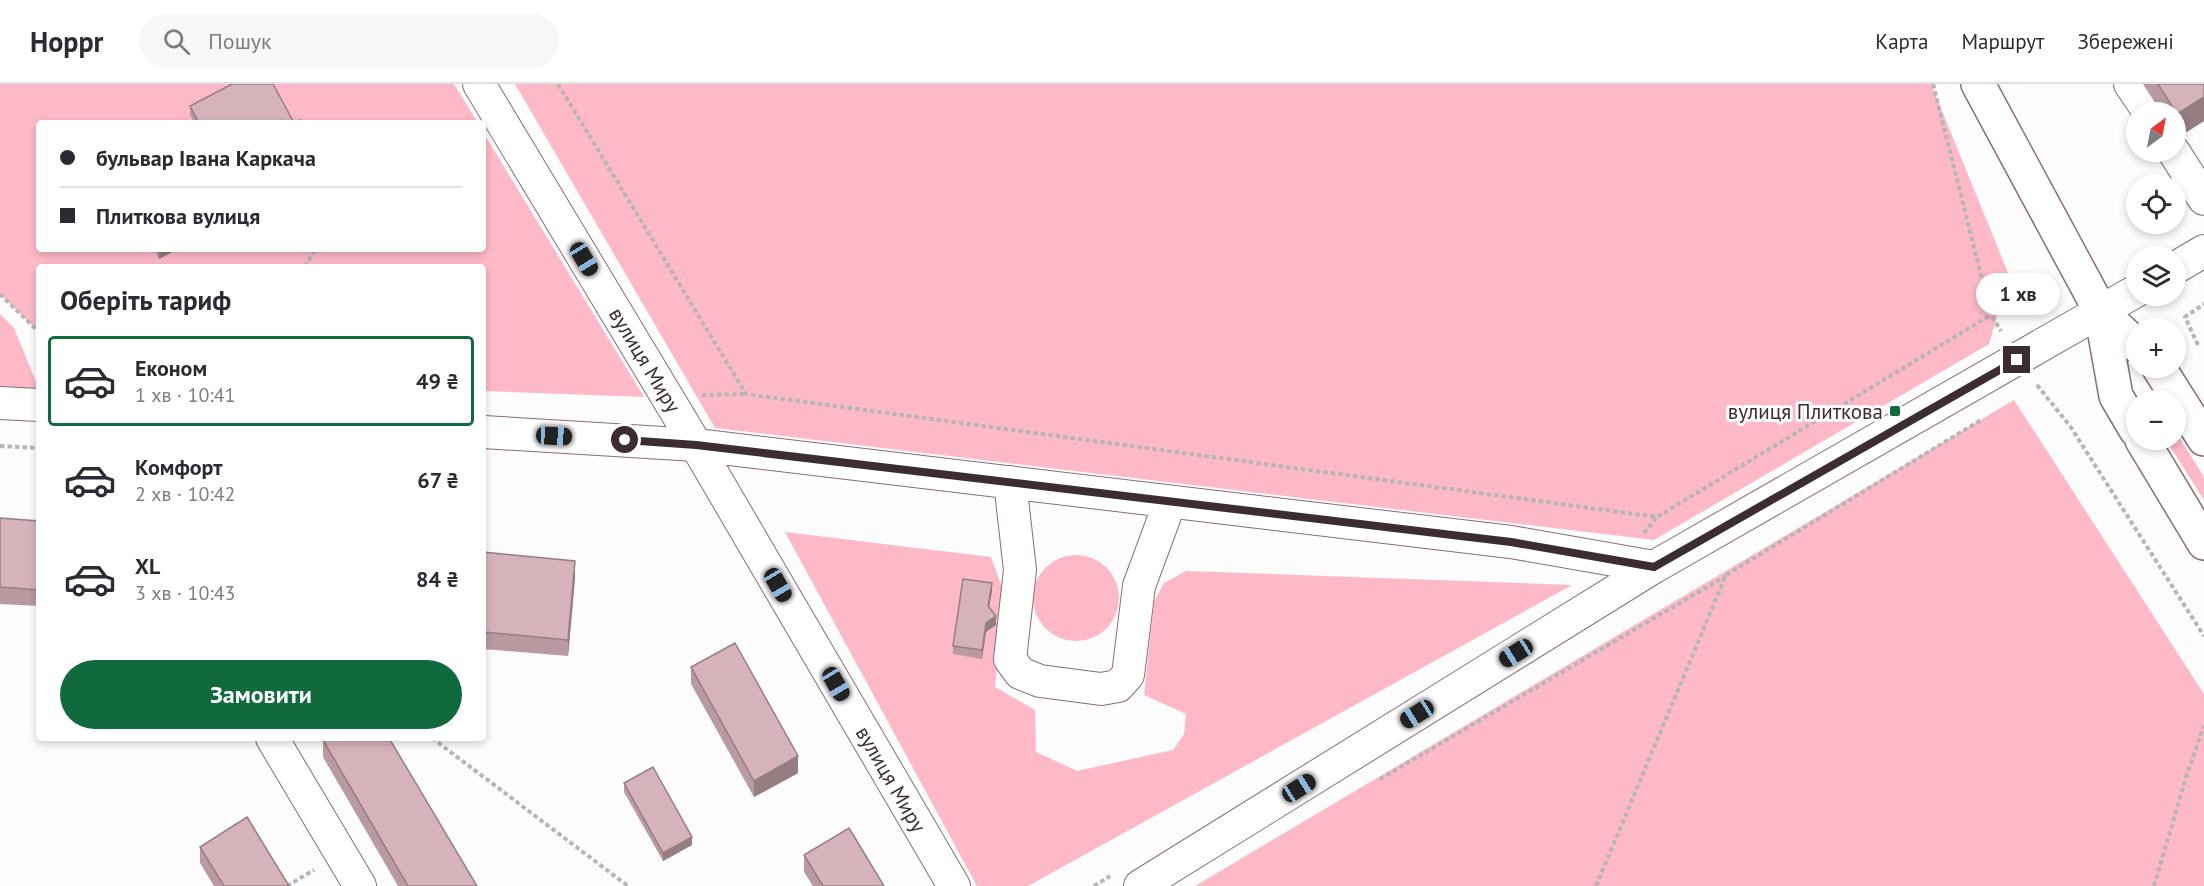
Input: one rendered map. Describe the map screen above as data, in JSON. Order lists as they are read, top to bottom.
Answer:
{
  "streets": {
    "street": ["вулиця Миру"]
  },
  "places": {
    "transit": ["вулиця Плиткова"]
  },
  "north": "top right",
  "page": {
    "header": "Hoppr",
    "search": "Пошук",
    "nav": ["Карта", "Маршрут", "Збережені"],
    "map_buttons": ["+", "−"],
    "banner": ["бульвар Івана Каркача", "Плиткова вулиця"],
    "heading": "Оберіть тариф",
    "bubble": "1 хв",
    "list": [
      {
        "name": "Економ",
        "note": "1 хв · 10:41",
        "value": "49 ₴"
      },
      {
        "name": "Комфорт",
        "note": "2 хв · 10:42",
        "value": "67 ₴"
      },
      {
        "name": "XL",
        "note": "3 хв · 10:43",
        "value": "84 ₴"
      }
    ],
    "buttons": "Замовити"
  }
}
